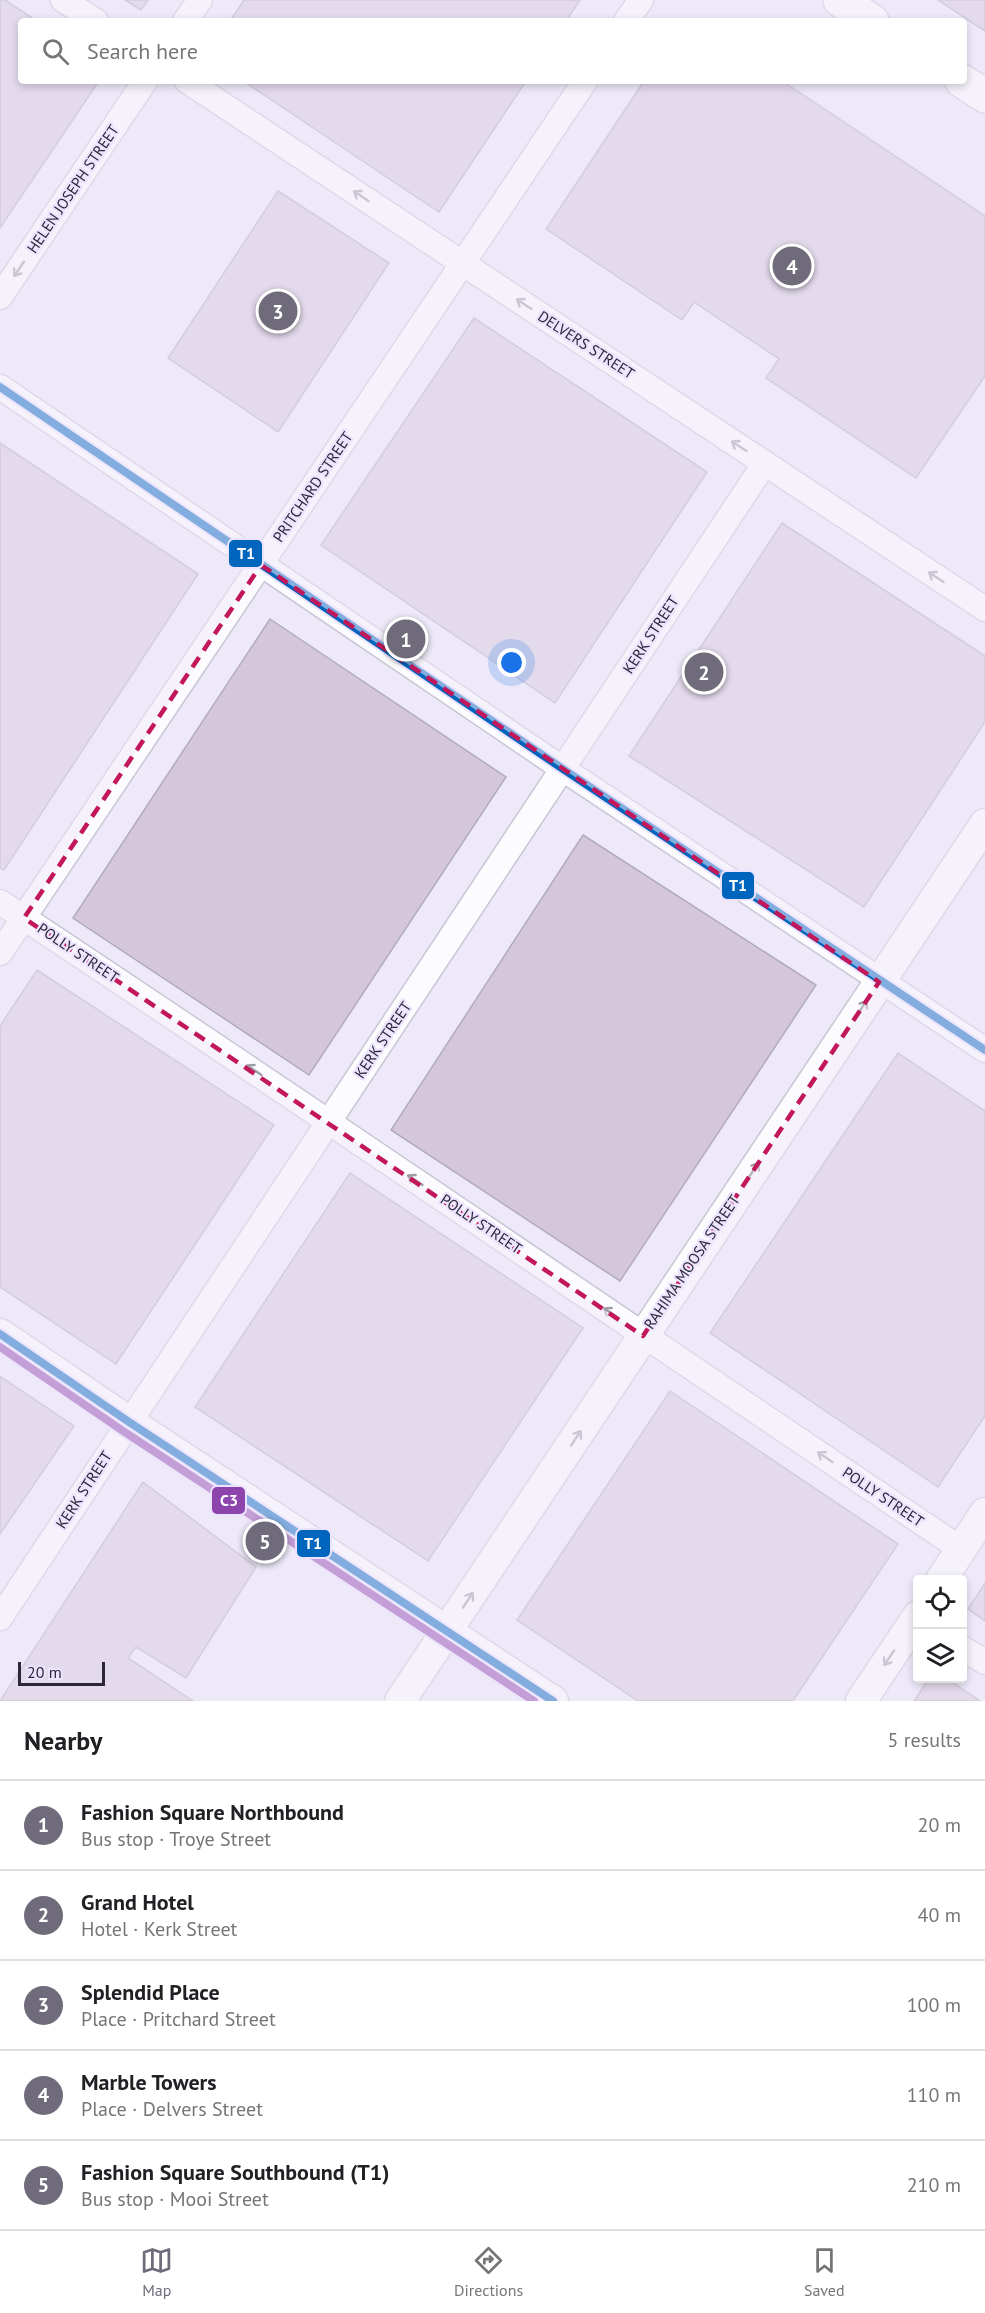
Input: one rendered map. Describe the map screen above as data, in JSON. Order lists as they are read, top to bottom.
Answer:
{
  "streets": {
    "street": [
      "HELEN JOSEPH STREET",
      "DELVERS STREET",
      "PRITCHARD STREET",
      "KERK STREET",
      "POLLY STREET",
      "RAHIMA MOOSA STREET"
    ]
  },
  "crossings": [
    ["DELVERS STREET", "PRITCHARD STREET"],
    ["DELVERS STREET", "KERK STREET"],
    ["PRITCHARD STREET", "POLLY STREET"],
    ["KERK STREET", "POLLY STREET"],
    ["POLLY STREET", "RAHIMA MOOSA STREET"]
  ],
  "one_way": [
    "HELEN JOSEPH STREET",
    "DELVERS STREET",
    "POLLY STREET",
    "RAHIMA MOOSA STREET"
  ],
  "lines": ["transit line T1", "transit line C3"],
  "scale_bar": "20 m",
  "page": {
    "search": "Search here",
    "pins": [
      "4",
      "3",
      "1",
      "2",
      "5"
    ],
    "scale": "20 m",
    "heading": ["Nearby", "5 results"],
    "list": [
      {
        "mark": "1",
        "name": "Fashion Square Northbound",
        "note": "Bus stop · Troye Street",
        "value": "20 m"
      },
      {
        "mark": "2",
        "name": "Grand Hotel",
        "note": "Hotel · Kerk Street",
        "value": "40 m"
      },
      {
        "mark": "3",
        "name": "Splendid Place",
        "note": "Place · Pritchard Street",
        "value": "100 m"
      },
      {
        "mark": "4",
        "name": "Marble Towers",
        "note": "Place · Delvers Street",
        "value": "110 m"
      },
      {
        "mark": "5",
        "name": "Fashion Square Southbound (T1)",
        "note": "Bus stop · Mooi Street",
        "value": "210 m"
      }
    ],
    "nav": ["Map", "Directions", "Saved"]
  }
}
